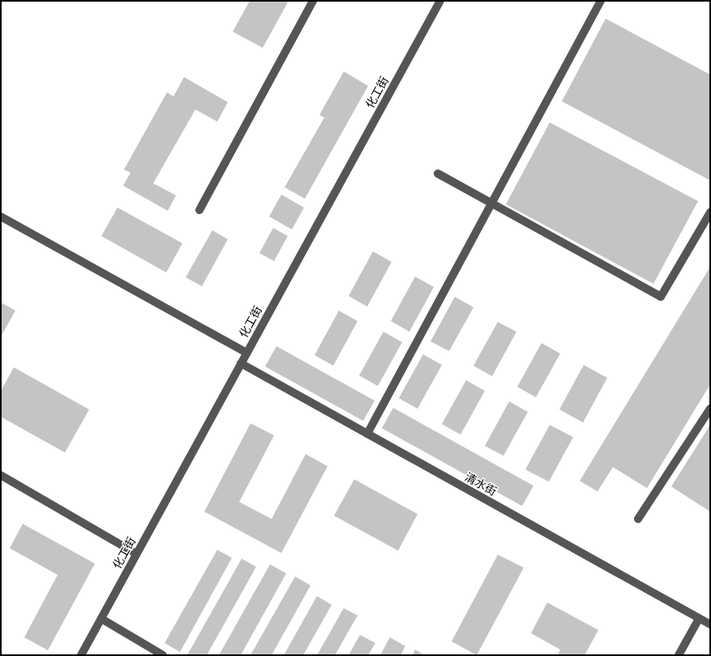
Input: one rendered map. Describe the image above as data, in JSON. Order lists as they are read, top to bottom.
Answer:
{
  "streets": {
    "street": ["化工街", "清水街"]
  },
  "crossings": [
    ["化工街", "清水街"]
  ]
}
